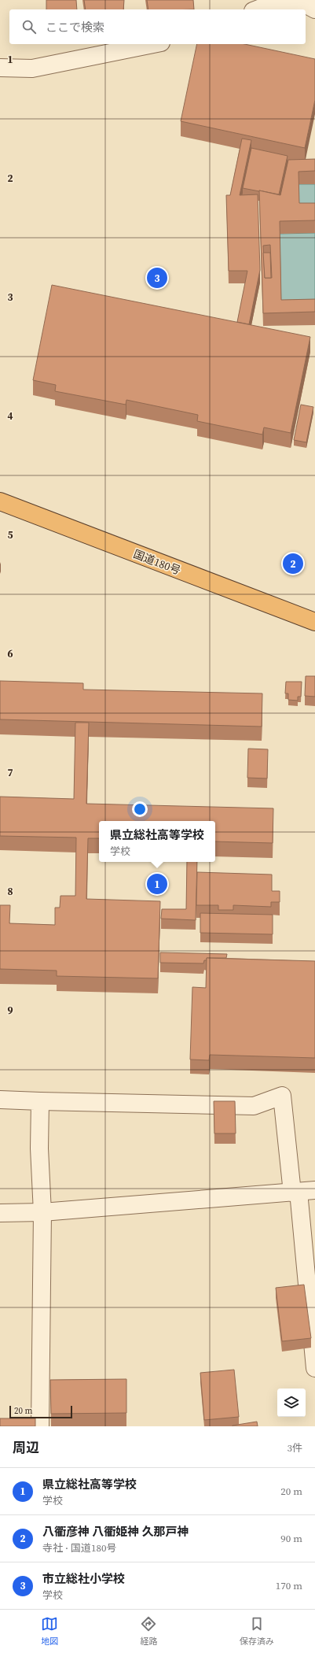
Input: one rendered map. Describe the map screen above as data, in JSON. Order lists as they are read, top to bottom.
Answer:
{
  "streets": {
    "highway": ["国道180号"]
  },
  "scale_bar": "20 m",
  "page": {
    "search": "ここで検索",
    "pins": ["3", "2", "1"],
    "popup": ["県立総社高等学校", "学校"],
    "scale": "20 m",
    "heading": ["周辺", "3件"],
    "list": [
      {
        "mark": "1",
        "name": "県立総社高等学校",
        "note": "学校",
        "value": "20 m"
      },
      {
        "mark": "2",
        "name": "八衢彦神 八衢姫神 久那戸神",
        "note": "寺社 · 国道180号",
        "value": "90 m"
      },
      {
        "mark": "3",
        "name": "市立総社小学校",
        "note": "学校",
        "value": "170 m"
      }
    ],
    "nav": ["地図", "経路", "保存済み"]
  },
  "grid": {
    "rows": [
      "1",
      "2",
      "3",
      "4",
      "5",
      "6",
      "7",
      "8",
      "9"
    ]
  }
}
